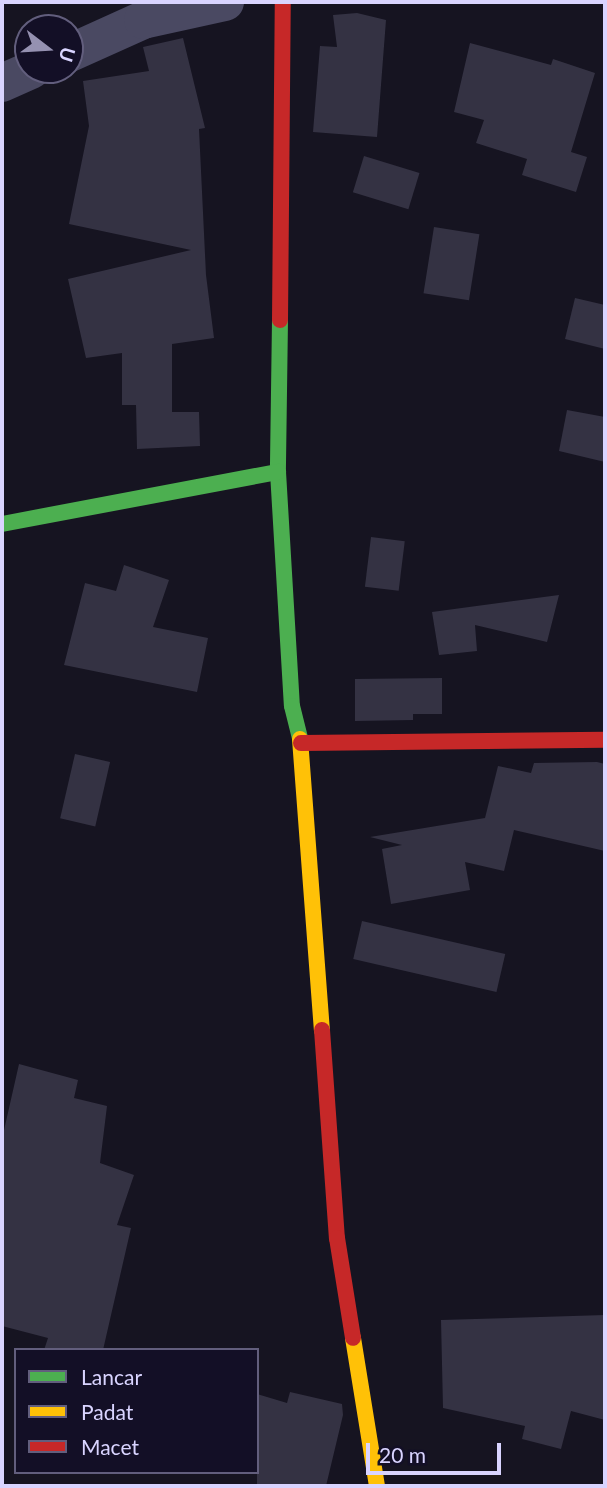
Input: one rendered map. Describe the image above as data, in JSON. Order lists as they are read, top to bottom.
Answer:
{
  "legend": ["Lancar", "Padat", "Macet"],
  "scale_bar": "20 m",
  "north": "right"
}
